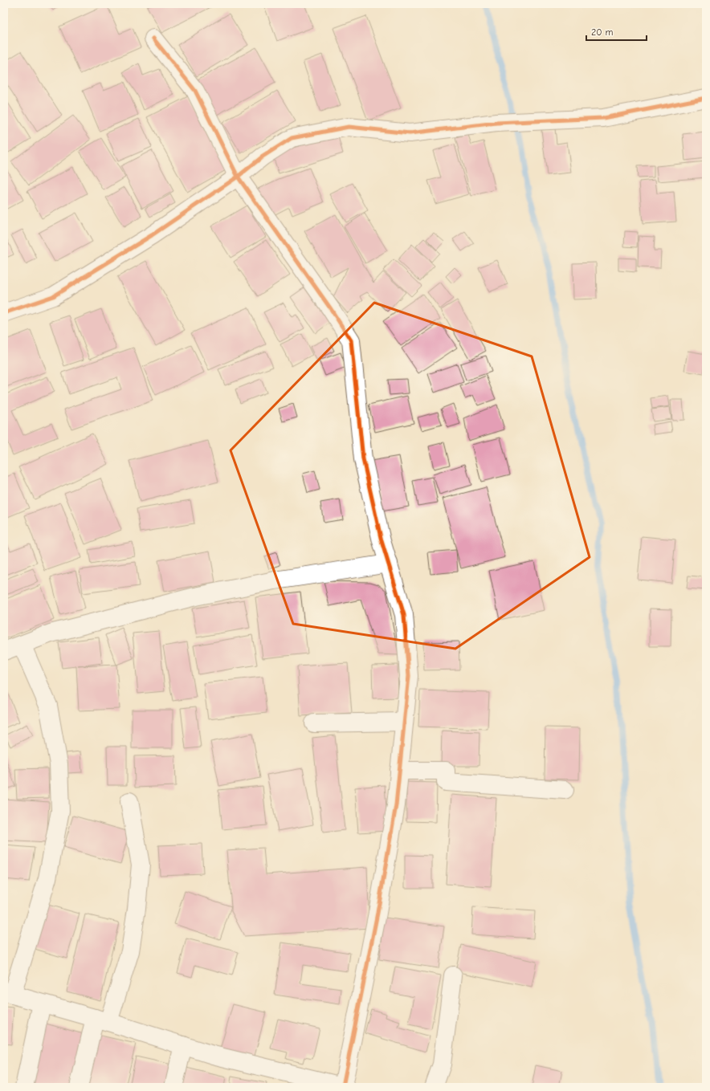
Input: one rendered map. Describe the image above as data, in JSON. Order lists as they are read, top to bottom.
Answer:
{
  "scale_bar": "20 m"
}
